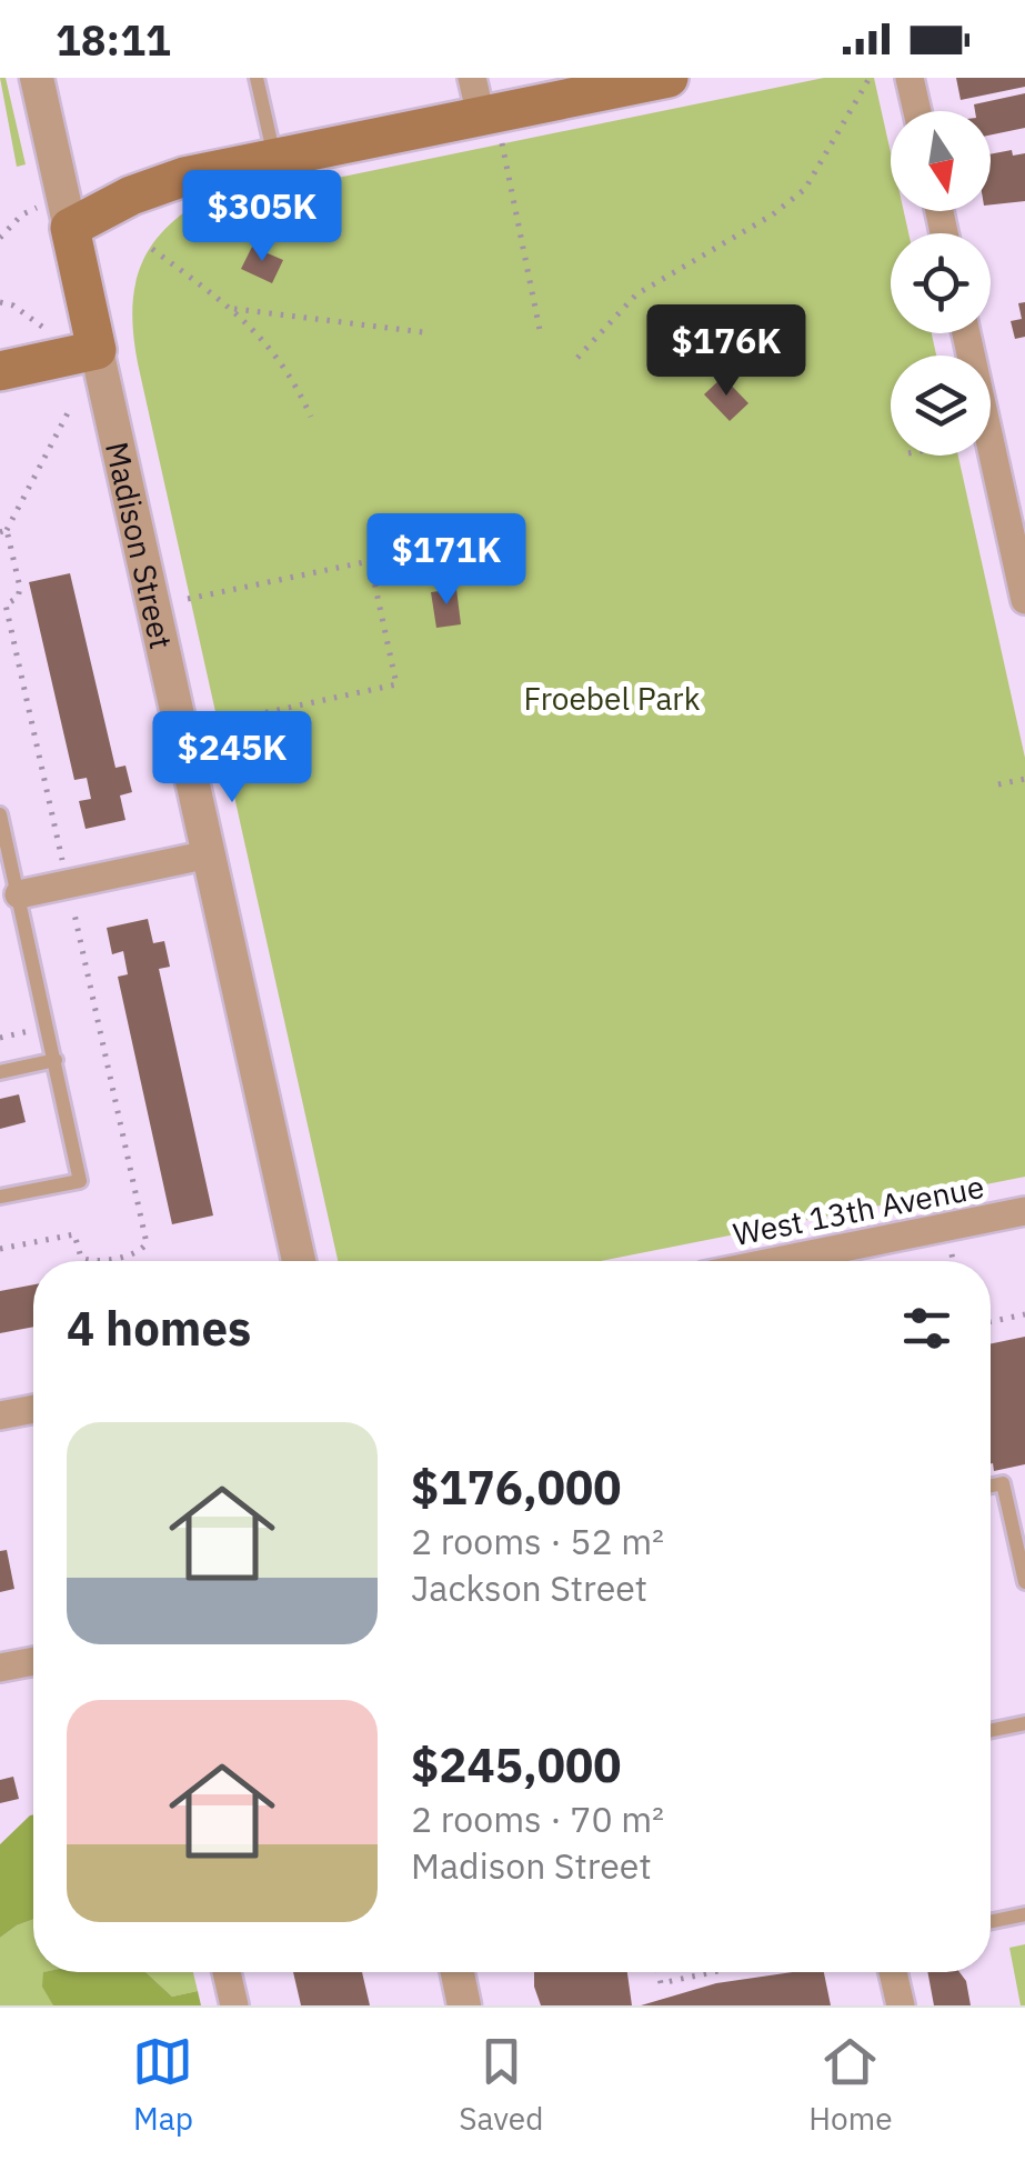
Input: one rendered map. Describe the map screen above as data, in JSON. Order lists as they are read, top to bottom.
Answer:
{
  "streets": {
    "main road": ["Madison Street"],
    "street": ["West 13th Avenue"]
  },
  "parks": ["Froebel Park"],
  "north": "bottom",
  "page": {
    "status": "18:11",
    "price": [
      "$305K",
      "$176K",
      "$171K",
      "$245K"
    ],
    "heading": "4 homes",
    "list": [
      {
        "name": "$176,000",
        "note": "2 rooms · 52 m² · Jackson Street"
      },
      {
        "name": "$245,000",
        "note": "2 rooms · 70 m² · Madison Street"
      }
    ],
    "tabs": ["Map", "Saved", "Home"]
  }
}
